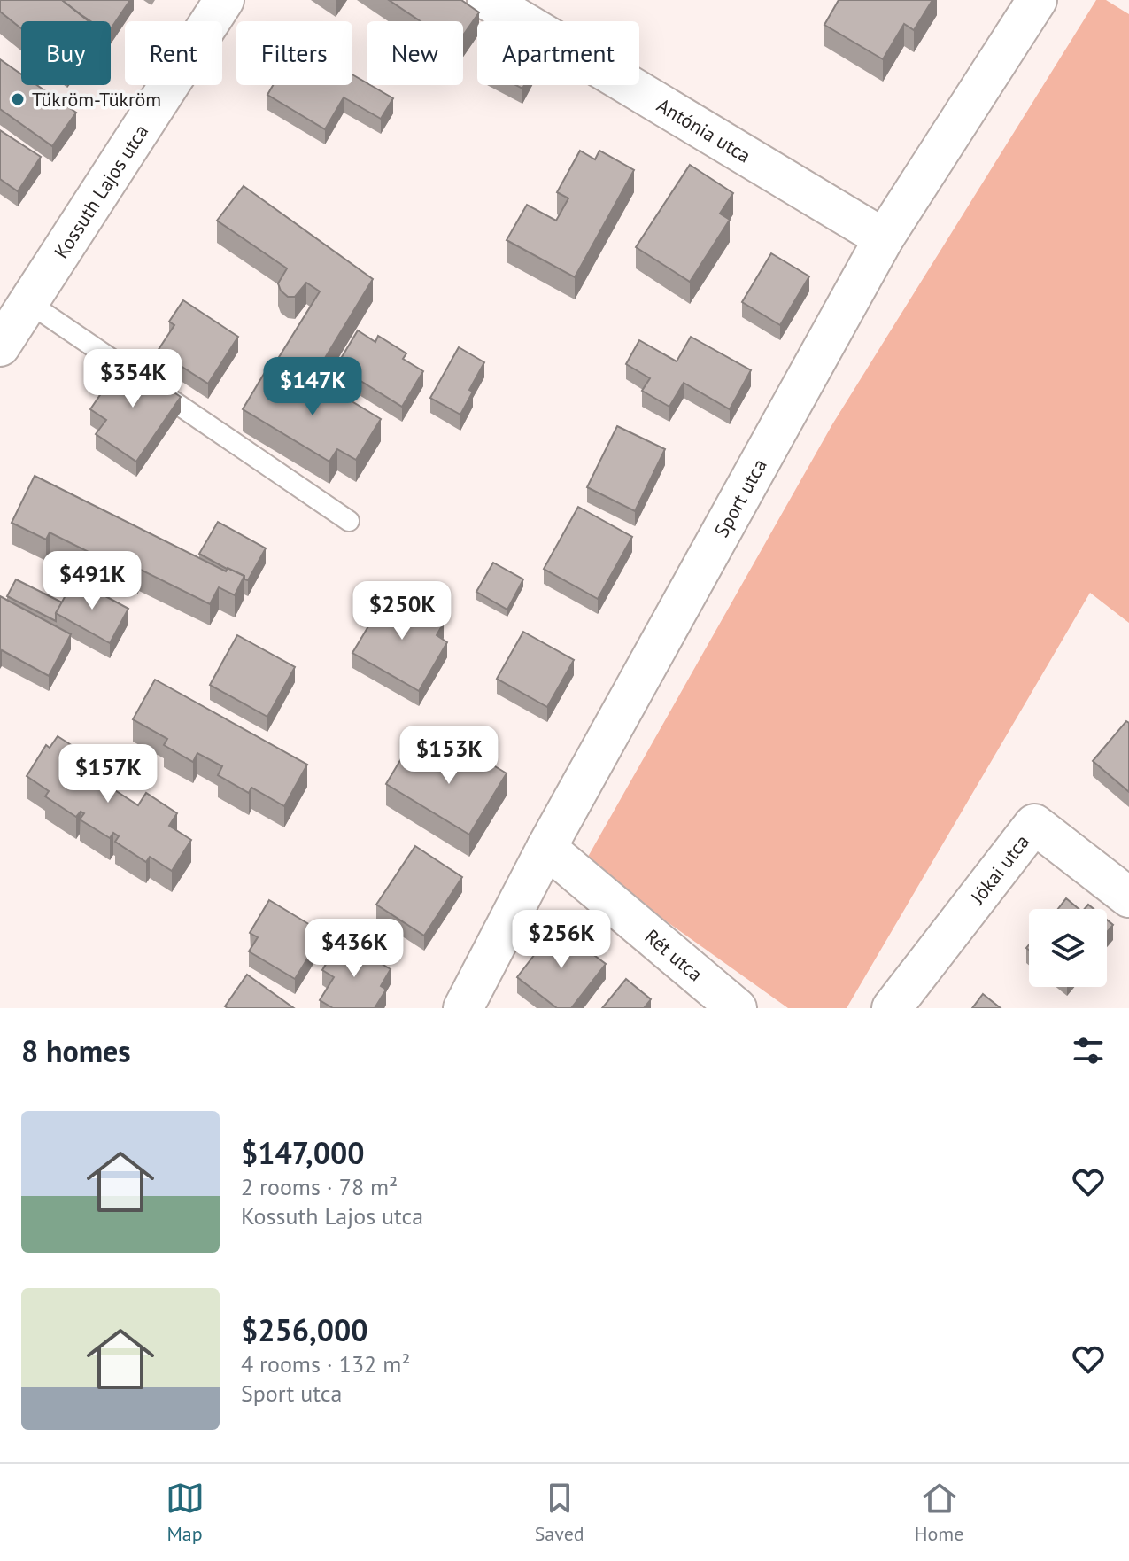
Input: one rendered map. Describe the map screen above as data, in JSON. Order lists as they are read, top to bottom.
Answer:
{
  "streets": {
    "street": [
      "Antónia utca",
      "Kossuth Lajos utca",
      "Sport utca",
      "Jókai utca",
      "Rét utca"
    ]
  },
  "crossings": [
    ["Antónia utca", "Sport utca"],
    ["Sport utca", "Rét utca"]
  ],
  "places": ["Tükröm-Tükröm"],
  "page": {
    "chip": [
      "Buy",
      "Rent",
      "Filters",
      "New",
      "Apartment"
    ],
    "price": [
      "$354K",
      "$147K",
      "$491K",
      "$250K",
      "$153K",
      "$157K",
      "$256K",
      "$436K"
    ],
    "heading": "8 homes",
    "list": [
      {
        "name": "$147,000",
        "note": "2 rooms · 78 m² · Kossuth Lajos utca"
      },
      {
        "name": "$256,000",
        "note": "4 rooms · 132 m² · Sport utca"
      }
    ],
    "tabs": ["Map", "Saved", "Home"]
  }
}
